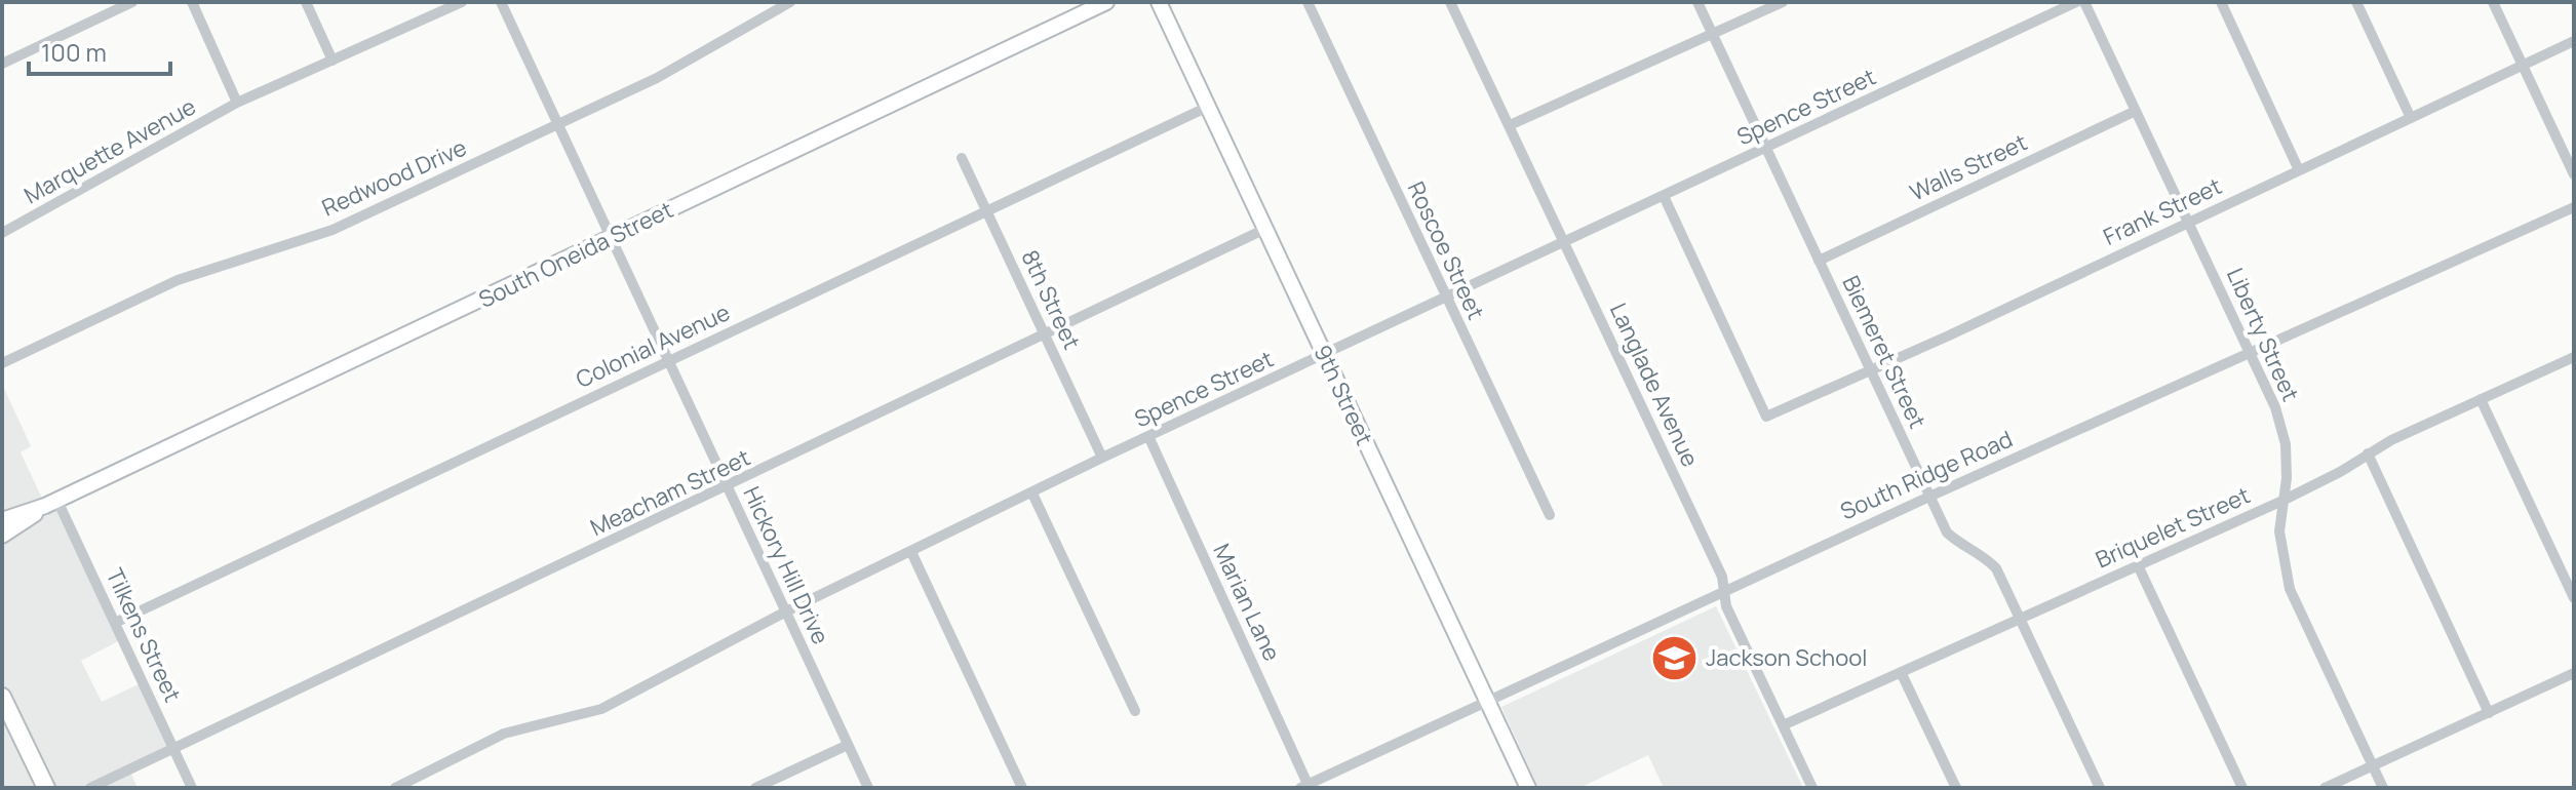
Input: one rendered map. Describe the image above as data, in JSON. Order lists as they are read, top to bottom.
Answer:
{
  "streets": {
    "street": [
      "Spence Street",
      "Marquette Avenue",
      "Walls Street",
      "Redwood Drive",
      "Frank Street",
      "Roscoe Street",
      "South Oneida Street",
      "8th Street",
      "Liberty Street",
      "Colonial Avenue",
      "Biemeret Street",
      "Langlade Avenue",
      "9th Street",
      "South Ridge Road",
      "Meacham Street",
      "Briquelet Street",
      "Hickory Hill Drive",
      "Marian Lane",
      "Tilkens Street"
    ]
  },
  "crossings": [
    ["Spence Street", "Frank Street"],
    ["Spence Street", "Roscoe Street"],
    ["Spence Street", "8th Street"],
    ["Spence Street", "Biemeret Street"],
    ["Spence Street", "Langlade Avenue"],
    ["Spence Street", "9th Street"],
    ["Spence Street", "Hickory Hill Drive"],
    ["Spence Street", "Marian Lane"],
    ["Walls Street", "Liberty Street"],
    ["Walls Street", "Biemeret Street"],
    ["Redwood Drive", "Hickory Hill Drive"],
    ["Frank Street", "Liberty Street"],
    ["Frank Street", "Biemeret Street"],
    ["South Oneida Street", "Hickory Hill Drive"],
    ["South Oneida Street", "Tilkens Street"],
    ["8th Street", "Colonial Avenue"],
    ["8th Street", "Meacham Street"],
    ["Liberty Street", "South Ridge Road"],
    ["Liberty Street", "Briquelet Street"],
    ["Colonial Avenue", "9th Street"],
    ["Colonial Avenue", "Hickory Hill Drive"],
    ["Colonial Avenue", "Tilkens Street"],
    ["Biemeret Street", "South Ridge Road"],
    ["Biemeret Street", "Briquelet Street"],
    ["Langlade Avenue", "South Ridge Road"],
    ["Langlade Avenue", "Briquelet Street"],
    ["9th Street", "South Ridge Road"],
    ["9th Street", "Meacham Street"],
    ["South Ridge Road", "Marian Lane"],
    ["Meacham Street", "Hickory Hill Drive"],
    ["Meacham Street", "Tilkens Street"]
  ],
  "places": {
    "school or university": ["Jackson School"]
  },
  "scale_bar": "100 m"
}
